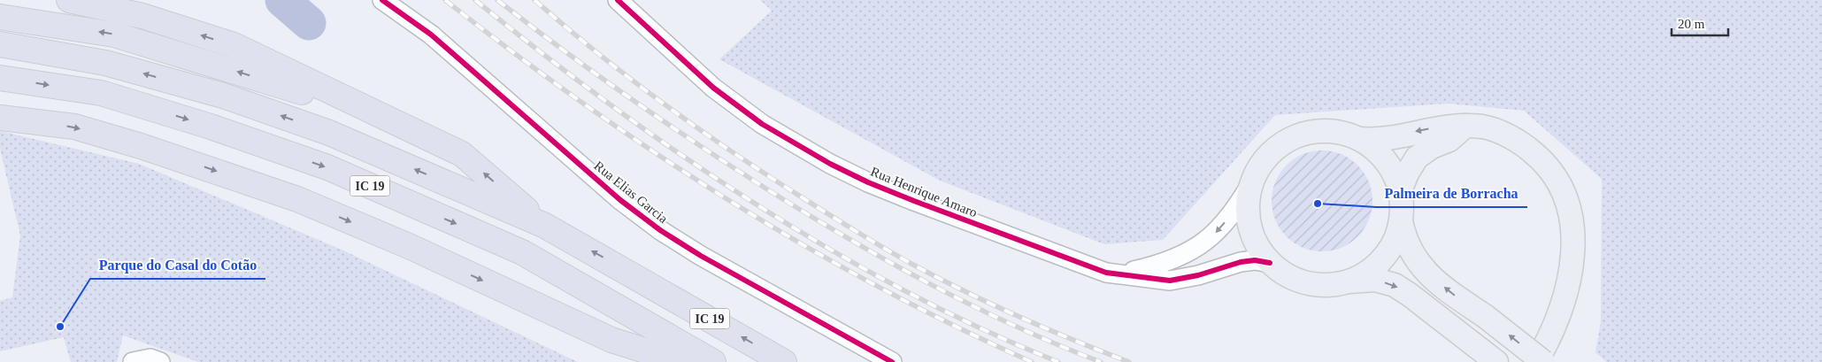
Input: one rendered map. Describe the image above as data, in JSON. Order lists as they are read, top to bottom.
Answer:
{
  "streets": {
    "highway": ["IC 19"],
    "street": ["Rua Elias Garcia", "Rua Henrique Amaro"]
  },
  "places": ["Palmeira de Borracha", "Parque do Casal do Cotão"],
  "scale_bar": "20 m"
}
